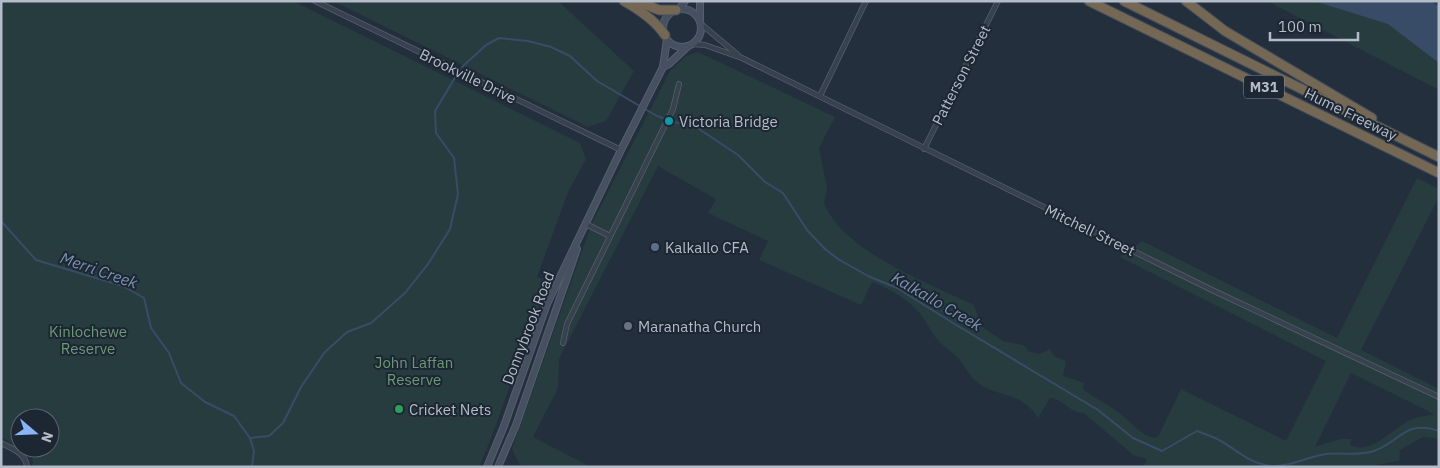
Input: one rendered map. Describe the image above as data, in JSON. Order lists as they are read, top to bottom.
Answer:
{
  "streets": {
    "highway": ["M31", "Hume Freeway"],
    "main road": ["Donnybrook Road"],
    "street": ["Patterson Street", "Brookville Drive", "Mitchell Street"]
  },
  "crossings": [
    ["Patterson Street", "Mitchell Street"],
    ["Brookville Drive", "Donnybrook Road"],
    ["Mitchell Street", "Donnybrook Road"]
  ],
  "water": ["Merri Creek", "Kalkallo Creek"],
  "parks": ["Kinlochewe Reserve", "John Laffan Reserve"],
  "places": [
    "Victoria Bridge",
    "Kalkallo CFA",
    "Maranatha Church",
    "Cricket Nets"
  ],
  "scale_bar": "100 m",
  "north": "right"
}
